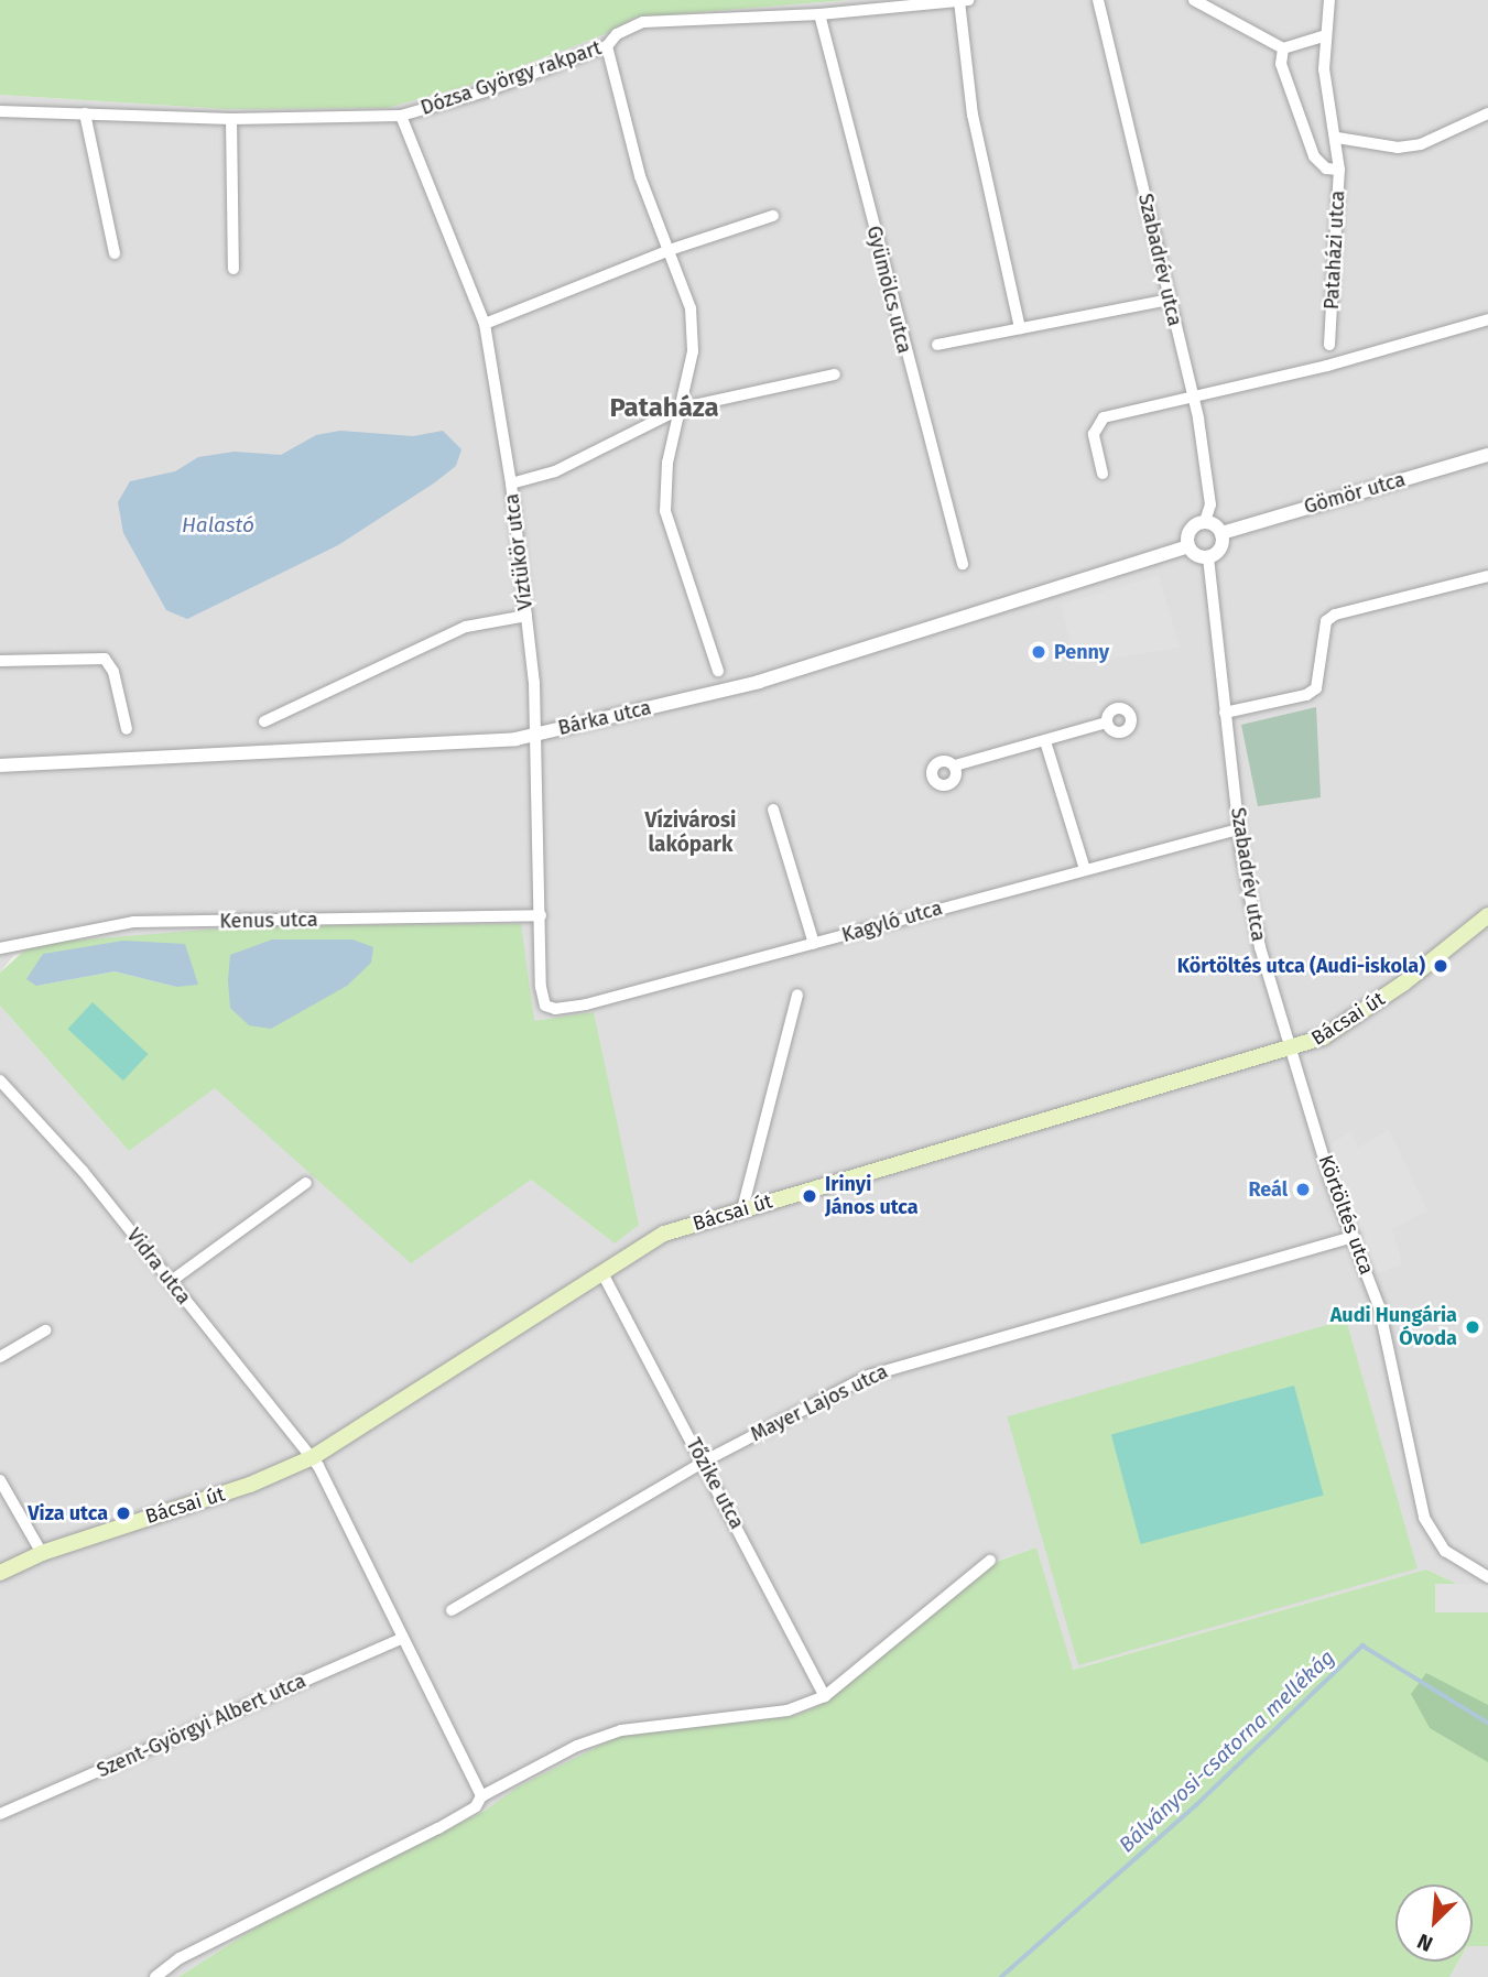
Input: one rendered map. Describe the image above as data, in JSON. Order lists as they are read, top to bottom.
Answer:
{
  "streets": {
    "main road": ["Bácsai út"],
    "street": [
      "Dózsa György rakpart",
      "Pataházi utca",
      "Szabadrév utca",
      "Gyümölcs utca",
      "Gömör utca",
      "Víztükör utca",
      "Bárka utca",
      "Kenus utca",
      "Kagyló utca",
      "Körtöltés utca",
      "Vidra utca",
      "Mayer Lajos utca",
      "Tőzike utca",
      "Szent-Györgyi Albert utca"
    ]
  },
  "crossings": [
    ["Dózsa György rakpart", "Gyümölcs utca"],
    ["Dózsa György rakpart", "Víztükör utca"],
    ["Szabadrév utca", "Gömör utca"],
    ["Szabadrév utca", "Bárka utca"],
    ["Szabadrév utca", "Kagyló utca"],
    ["Szabadrév utca", "Bácsai út"],
    ["Szabadrév utca", "Körtöltés utca"],
    ["Gömör utca", "Bárka utca"],
    ["Víztükör utca", "Bárka utca"],
    ["Víztükör utca", "Kenus utca"],
    ["Víztükör utca", "Kagyló utca"],
    ["Bácsai út", "Körtöltés utca"],
    ["Bácsai út", "Vidra utca"],
    ["Bácsai út", "Tőzike utca"],
    ["Körtöltés utca", "Mayer Lajos utca"],
    ["Vidra utca", "Szent-Györgyi Albert utca"],
    ["Mayer Lajos utca", "Tőzike utca"]
  ],
  "districts": ["Pataháza", "Vízivárosi lakópark"],
  "water": ["Halastó", "Bálványosi-csatorna mellékág"],
  "places": [
    "Penny",
    "Körtöltés utca (Audi-iskola)",
    "Reál",
    "Irinyi János utca",
    "Audi Hungária Óvoda",
    "Viza utca"
  ],
  "north": "bottom left"
}
